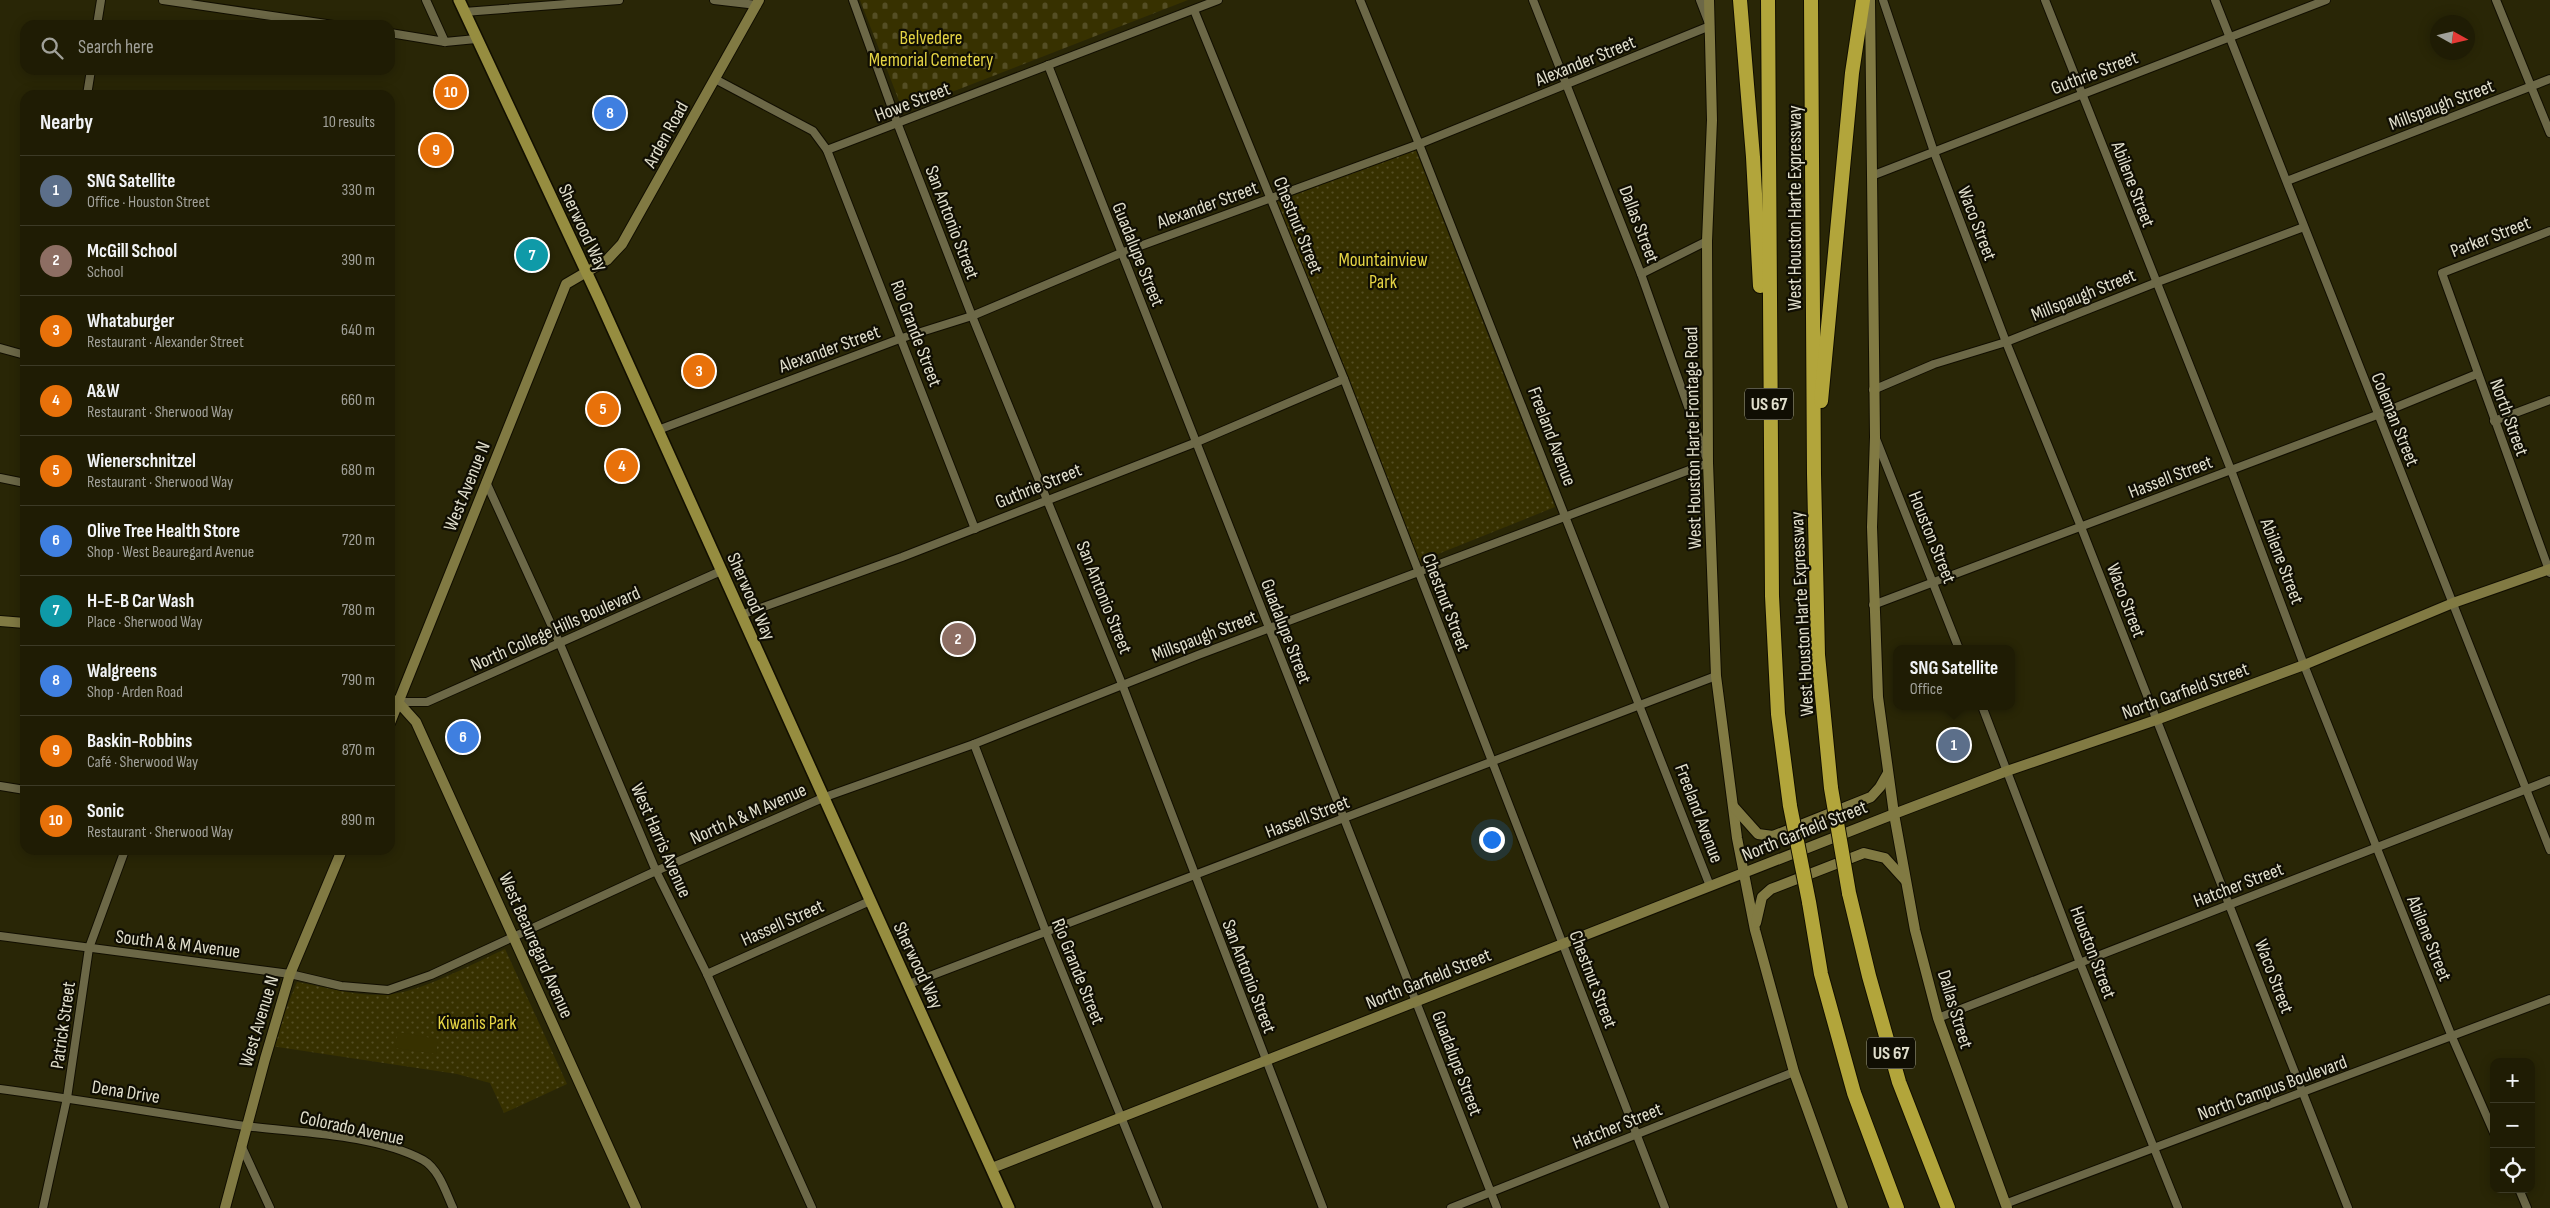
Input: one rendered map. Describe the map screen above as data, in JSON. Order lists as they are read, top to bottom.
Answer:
{
  "streets": {
    "highway": ["West Houston Harte Expressway", "US 67"],
    "main road": [
      "Arden Road",
      "Dallas Street",
      "Sherwood Way",
      "Freeland Avenue",
      "West Houston Harte Frontage Road",
      "West Avenue N",
      "North Garfield Street",
      "West Beauregard Avenue"
    ],
    "street": [
      "Alexander Street",
      "Guthrie Street",
      "Howe Street",
      "Millspaugh Street",
      "Abilene Street",
      "San Antonio Street",
      "Waco Street",
      "Chestnut Street",
      "Parker Street",
      "Guadalupe Street",
      "Rio Grande Street",
      "North Street",
      "Coleman Street",
      "Hassell Street",
      "Houston Street",
      "North College Hills Boulevard",
      "North A & M Avenue",
      "West Harris Avenue",
      "Hatcher Street",
      "South A & M Avenue",
      "Patrick Street",
      "North Campus Boulevard",
      "Dena Drive",
      "Colorado Avenue"
    ]
  },
  "crossings": [
    ["Alexander Street", "San Antonio Street"],
    ["Alexander Street", "Dallas Street"],
    ["Alexander Street", "Chestnut Street"],
    ["Alexander Street", "Sherwood Way"],
    ["Alexander Street", "Guadalupe Street"],
    ["Alexander Street", "Rio Grande Street"],
    ["Alexander Street", "Freeland Avenue"],
    ["Alexander Street", "West Houston Harte Frontage Road"],
    ["Guthrie Street", "Abilene Street"],
    ["Guthrie Street", "San Antonio Street"],
    ["Guthrie Street", "Waco Street"],
    ["Guthrie Street", "Chestnut Street"],
    ["Guthrie Street", "Sherwood Way"],
    ["Guthrie Street", "Guadalupe Street"],
    ["Guthrie Street", "Rio Grande Street"],
    ["Guthrie Street", "Coleman Street"],
    ["Howe Street", "San Antonio Street"],
    ["Howe Street", "Chestnut Street"],
    ["Howe Street", "Guadalupe Street"],
    ["Howe Street", "Rio Grande Street"],
    ["Millspaugh Street", "Abilene Street"],
    ["Millspaugh Street", "San Antonio Street"],
    ["Millspaugh Street", "Waco Street"],
    ["Millspaugh Street", "Dallas Street"],
    ["Millspaugh Street", "Chestnut Street"],
    ["Millspaugh Street", "Sherwood Way"],
    ["Millspaugh Street", "Guadalupe Street"],
    ["Millspaugh Street", "Rio Grande Street"],
    ["Millspaugh Street", "Coleman Street"],
    ["Millspaugh Street", "Freeland Avenue"],
    ["Millspaugh Street", "West Houston Harte Frontage Road"],
    ["Millspaugh Street", "North A & M Avenue"],
    ["Arden Road", "Sherwood Way"],
    ["Arden Road", "West Avenue N"],
    ["Abilene Street", "Hassell Street"],
    ["Abilene Street", "North Garfield Street"],
    ["Abilene Street", "Hatcher Street"],
    ["Abilene Street", "North Campus Boulevard"],
    ["San Antonio Street", "Hassell Street"],
    ["San Antonio Street", "North Garfield Street"],
    ["Waco Street", "Hassell Street"],
    ["Waco Street", "North Garfield Street"],
    ["Waco Street", "Hatcher Street"],
    ["Waco Street", "North Campus Boulevard"],
    ["Dallas Street", "West Houston Harte Frontage Road"],
    ["Dallas Street", "North Garfield Street"],
    ["Dallas Street", "Hatcher Street"],
    ["Dallas Street", "North Campus Boulevard"],
    ["Chestnut Street", "Hassell Street"],
    ["Chestnut Street", "North Garfield Street"],
    ["Chestnut Street", "Hatcher Street"],
    ["Sherwood Way", "Hassell Street"],
    ["Sherwood Way", "West Avenue N"],
    ["Sherwood Way", "North College Hills Boulevard"],
    ["Sherwood Way", "North Garfield Street"],
    ["Sherwood Way", "North A & M Avenue"],
    ["Parker Street", "North Street"],
    ["Guadalupe Street", "Hassell Street"],
    ["Guadalupe Street", "North Garfield Street"],
    ["Guadalupe Street", "Hatcher Street"],
    ["Rio Grande Street", "Hassell Street"],
    ["Rio Grande Street", "North Garfield Street"],
    ["North Street", "Hassell Street"],
    ["North Street", "North Garfield Street"],
    ["Coleman Street", "Hassell Street"],
    ["Coleman Street", "North Garfield Street"],
    ["Coleman Street", "Hatcher Street"],
    ["Freeland Avenue", "West Houston Harte Frontage Road"],
    ["Freeland Avenue", "Hassell Street"],
    ["Freeland Avenue", "North Garfield Street"],
    ["Freeland Avenue", "Hatcher Street"],
    ["West Houston Harte Frontage Road", "Hassell Street"],
    ["West Houston Harte Frontage Road", "North Garfield Street"],
    ["Hassell Street", "Houston Street"],
    ["Hassell Street", "West Harris Avenue"],
    ["West Avenue N", "West Harris Avenue"],
    ["West Avenue N", "South A & M Avenue"],
    ["West Avenue N", "Dena Drive"],
    ["West Avenue N", "Colorado Avenue"],
    ["Houston Street", "North Garfield Street"],
    ["Houston Street", "Hatcher Street"],
    ["Houston Street", "North Campus Boulevard"],
    ["North College Hills Boulevard", "West Harris Avenue"],
    ["North A & M Avenue", "West Harris Avenue"],
    ["North A & M Avenue", "South A & M Avenue"],
    ["West Harris Avenue", "South A & M Avenue"],
    ["South A & M Avenue", "West Beauregard Avenue"],
    ["South A & M Avenue", "Patrick Street"],
    ["Patrick Street", "Dena Drive"],
    ["Dena Drive", "Colorado Avenue"]
  ],
  "parks": ["Belvedere Memorial Cemetery", "Mountainview Park", "Kiwanis Park"],
  "north": "right",
  "page": {
    "search": "Search here",
    "pins": [
      "10",
      "8",
      "9",
      "7",
      "3",
      "5",
      "4",
      "2",
      "6",
      "1"
    ],
    "heading": ["Nearby", "10 results"],
    "list": [
      {
        "mark": "1",
        "name": "SNG Satellite",
        "note": "Office · Houston Street",
        "value": "330 m"
      },
      {
        "mark": "2",
        "name": "McGill School",
        "note": "School",
        "value": "390 m"
      },
      {
        "mark": "3",
        "name": "Whataburger",
        "note": "Restaurant · Alexander Street",
        "value": "640 m"
      },
      {
        "mark": "4",
        "name": "A&W",
        "note": "Restaurant · Sherwood Way",
        "value": "660 m"
      },
      {
        "mark": "5",
        "name": "Wienerschnitzel",
        "note": "Restaurant · Sherwood Way",
        "value": "680 m"
      },
      {
        "mark": "6",
        "name": "Olive Tree Health Store",
        "note": "Shop · West Beauregard Avenue",
        "value": "720 m"
      },
      {
        "mark": "7",
        "name": "H-E-B Car Wash",
        "note": "Place · Sherwood Way",
        "value": "780 m"
      },
      {
        "mark": "8",
        "name": "Walgreens",
        "note": "Shop · Arden Road",
        "value": "790 m"
      },
      {
        "mark": "9",
        "name": "Baskin-Robbins",
        "note": "Café · Sherwood Way",
        "value": "870 m"
      },
      {
        "mark": "10",
        "name": "Sonic",
        "note": "Restaurant · Sherwood Way",
        "value": "890 m"
      }
    ],
    "popup": ["SNG Satellite", "Office"],
    "map_buttons": ["+", "−"]
  }
}
